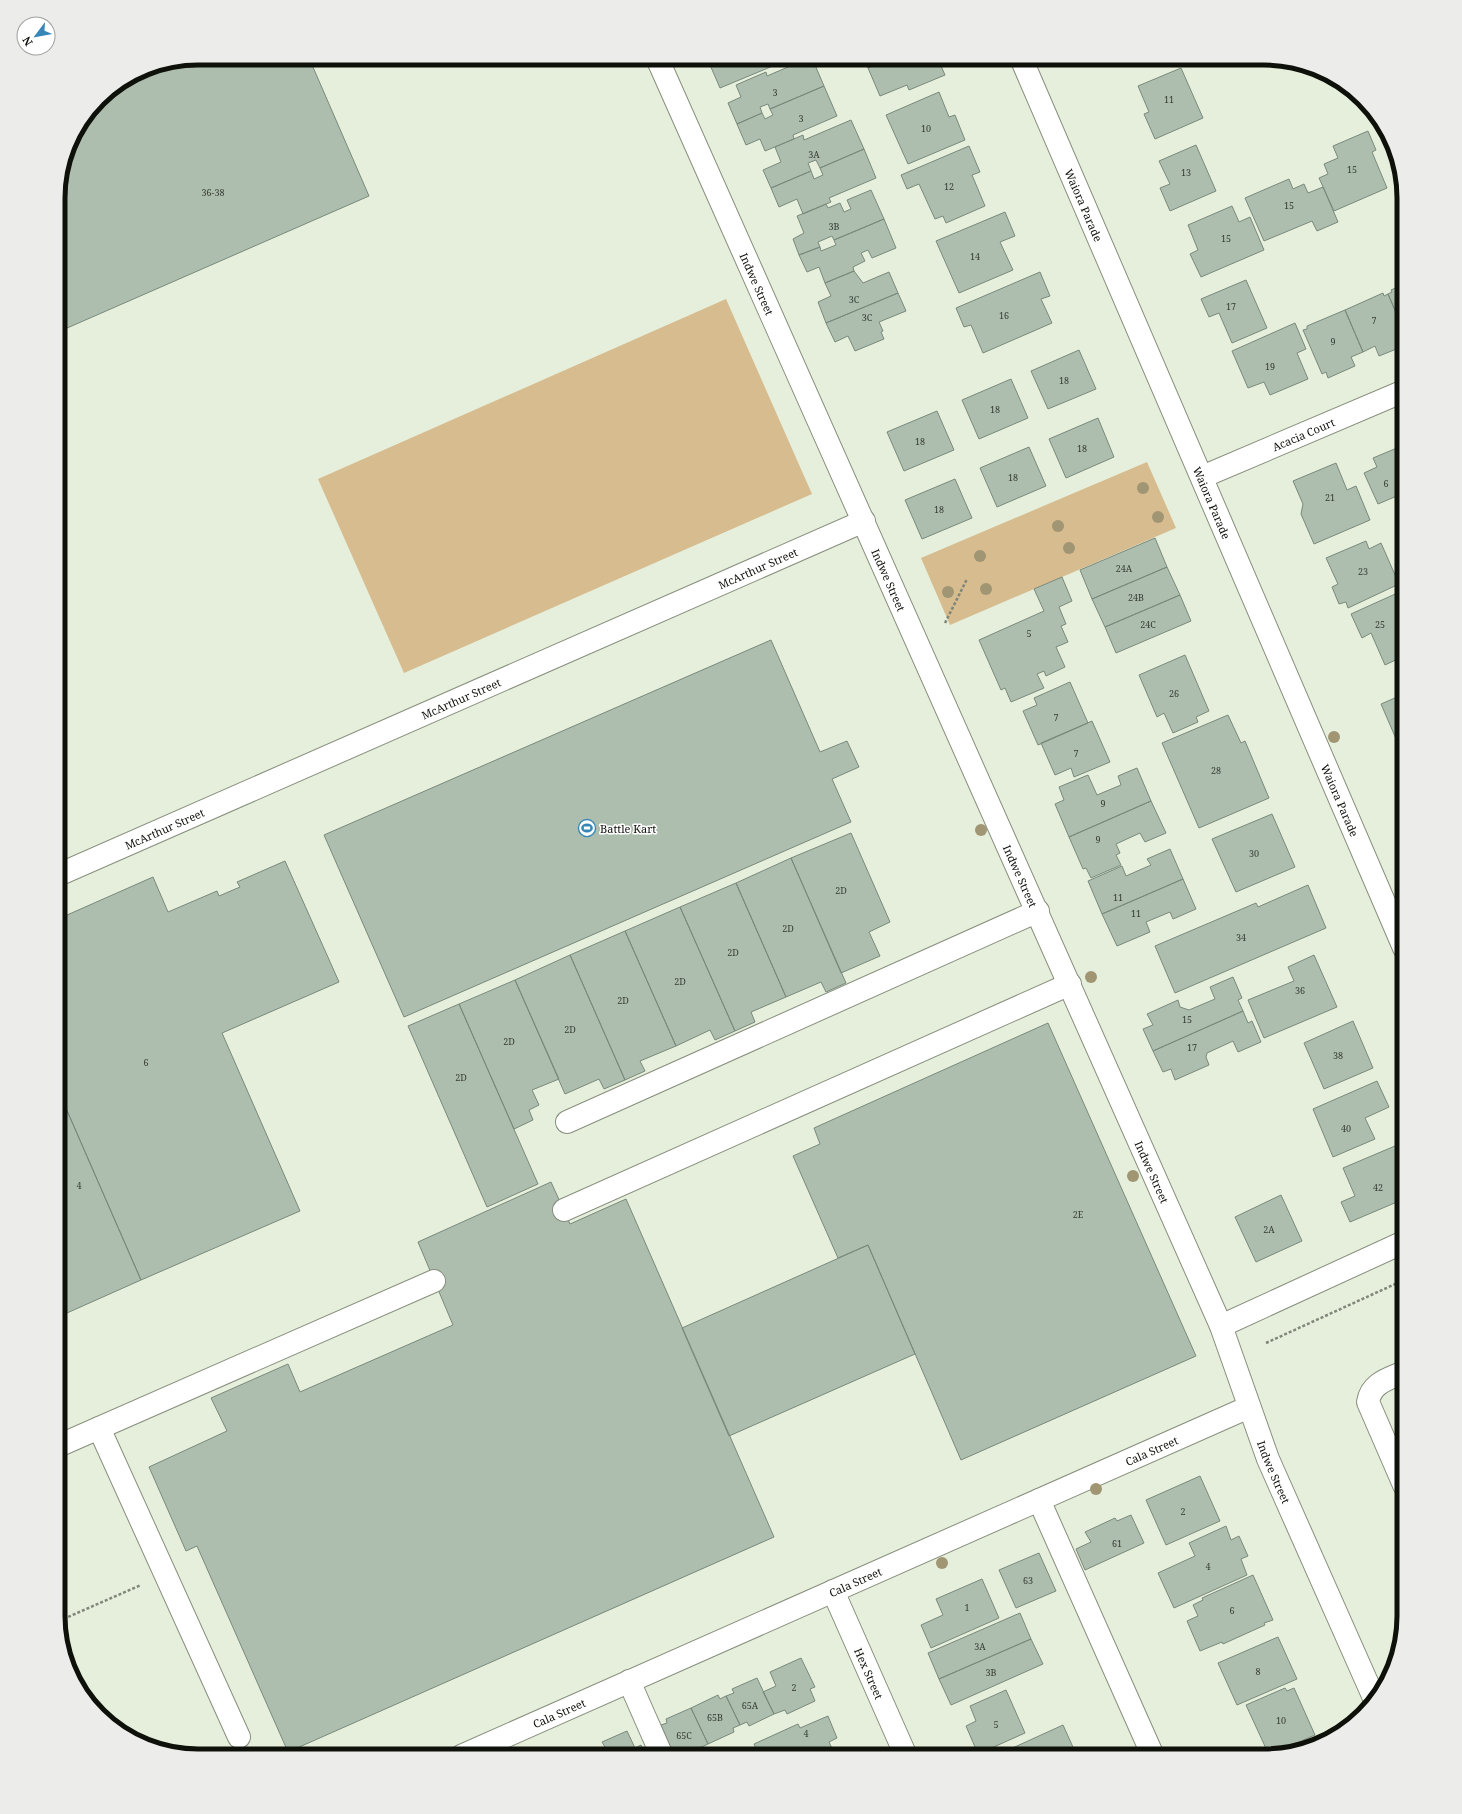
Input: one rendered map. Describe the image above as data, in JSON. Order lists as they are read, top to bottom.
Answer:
{
  "streets": {
    "street": [
      "Waiora Parade",
      "Indwe Street",
      "Acacia Court",
      "McArthur Street",
      "Cala Street",
      "Hex Street"
    ]
  },
  "crossings": [
    ["Waiora Parade", "Acacia Court"],
    ["Indwe Street", "McArthur Street"],
    ["Indwe Street", "Cala Street"],
    ["Cala Street", "Hex Street"]
  ],
  "places": {
    "sports": ["Battle Kart"]
  },
  "house_numbers": [
    "3",
    "11",
    "3",
    "10",
    "3A",
    "15",
    "13",
    "12",
    "36-38",
    "15",
    "3B",
    "15",
    "14",
    "3C",
    "17",
    "16",
    "3C",
    "7",
    "9",
    "19",
    "18",
    "18",
    "18",
    "18",
    "18",
    "6",
    "21",
    "18",
    "24A",
    "23",
    "24B",
    "24C",
    "25",
    "5",
    "26",
    "7",
    "7",
    "28",
    "9",
    "9",
    "30",
    "2D",
    "11",
    "11",
    "2D",
    "34",
    "2D",
    "2D",
    "36",
    "2D",
    "15",
    "2D",
    "2D",
    "17",
    "38",
    "6",
    "2D",
    "40",
    "4",
    "42",
    "2E",
    "2A",
    "2",
    "61",
    "4",
    "63",
    "1",
    "6",
    "3A",
    "8",
    "3B",
    "2",
    "65A",
    "65B",
    "10",
    "5",
    "4",
    "65C"
  ],
  "north": "bottom left"
}
